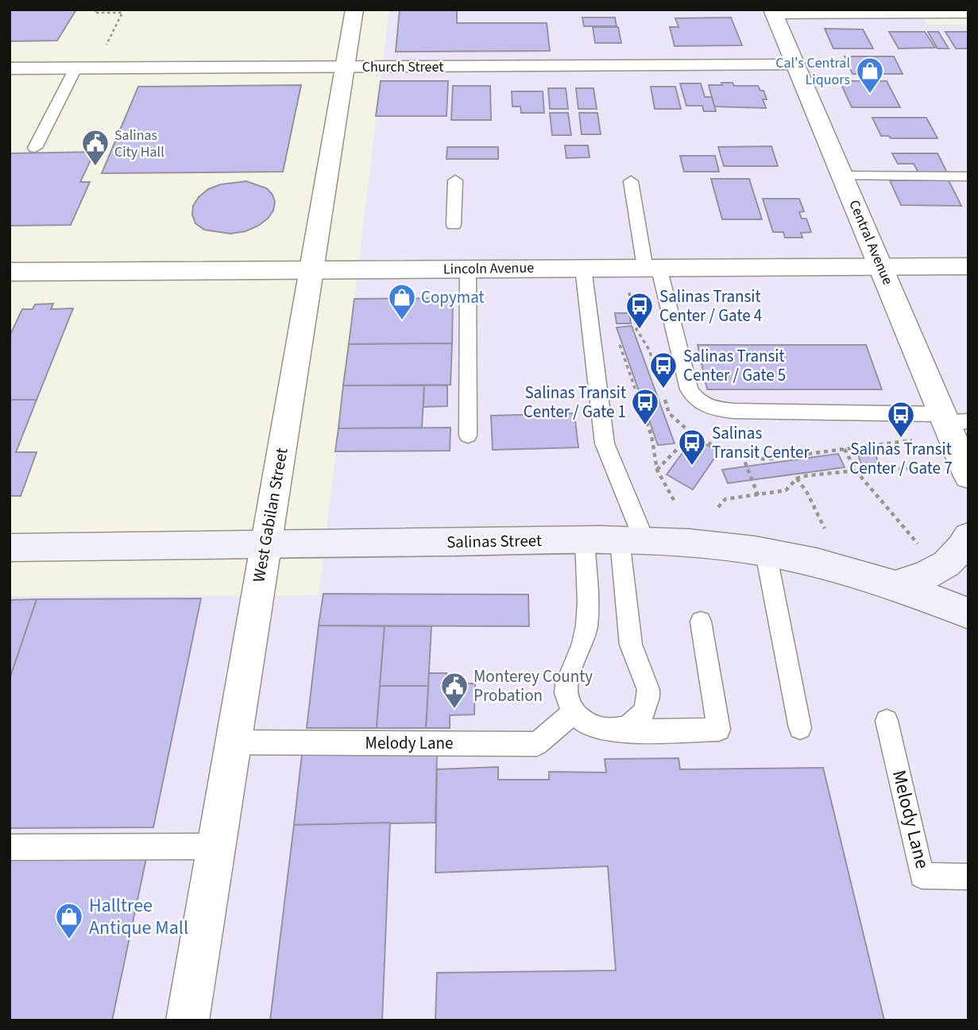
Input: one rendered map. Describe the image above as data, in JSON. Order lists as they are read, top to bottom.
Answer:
{
  "streets": {
    "main road": ["Salinas Street"],
    "street": [
      "Church Street",
      "Central Avenue",
      "Lincoln Avenue",
      "West Gabilan Street"
    ],
    "lane": ["Melody Lane"]
  },
  "crossings": [
    ["Church Street", "Central Avenue"],
    ["Church Street", "West Gabilan Street"],
    ["Central Avenue", "Lincoln Avenue"],
    ["Lincoln Avenue", "West Gabilan Street"],
    ["West Gabilan Street", "Salinas Street"],
    ["West Gabilan Street", "Melody Lane"]
  ],
  "places": {
    "shop": ["Cal's Central Liquors", "Copymat", "Halltree Antique Mall"],
    "public building": ["Salinas City Hall", "Monterey County Probation"],
    "bus stop": [
      "Salinas Transit Center / Gate 4",
      "Salinas Transit Center / Gate 5",
      "Salinas Transit Center / Gate 1",
      "Salinas Transit Center / Gate 7",
      "Salinas Transit Center"
    ]
  }
}
